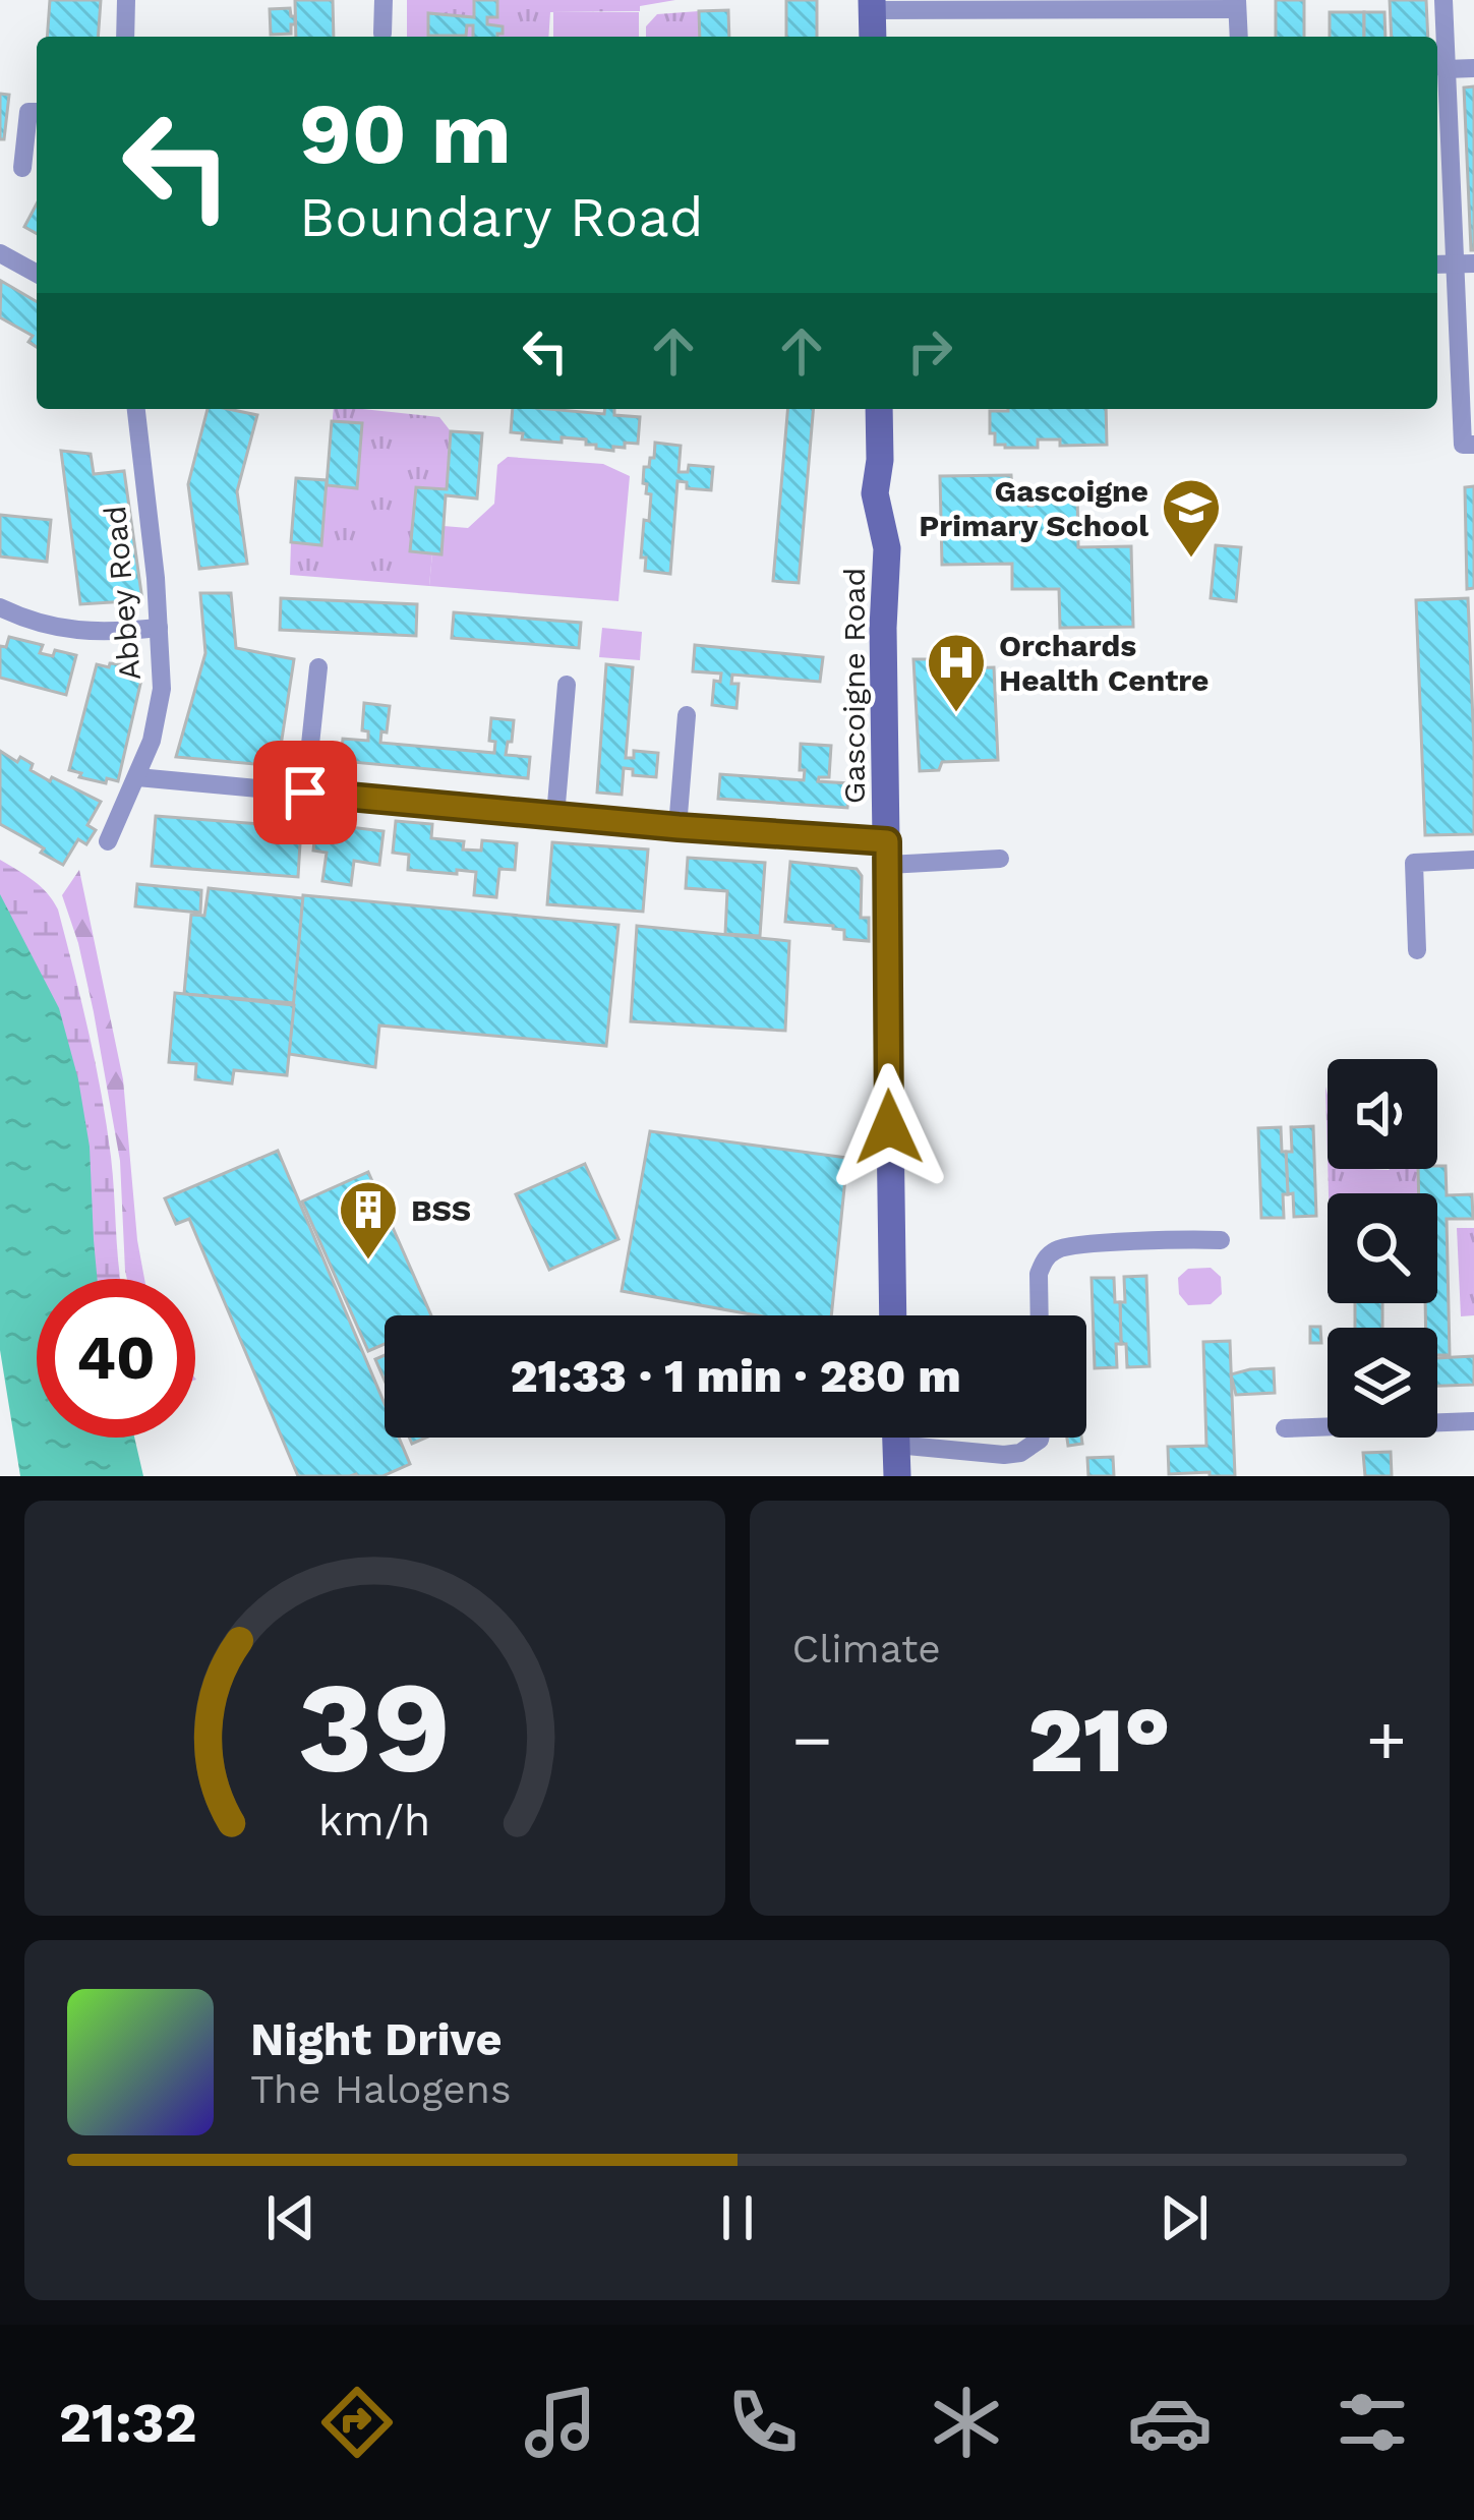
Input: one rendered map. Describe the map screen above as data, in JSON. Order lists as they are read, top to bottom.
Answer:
{
  "streets": {
    "street": ["Abbey Road", "Gascoigne Road"]
  },
  "places": {
    "school or university": ["Gascoigne Primary School"],
    "hospital": ["Orchards Health Centre"],
    "building": ["BSS"]
  },
  "page": {
    "turn": ["90 m", "Boundary Road"],
    "limit": "40",
    "trip": "21:33 · 1 min · 280 m",
    "tile": "Climate",
    "heat": ["−", "21°", "+"],
    "song": ["Night Drive", "The Halogens"],
    "tabs": "21:32",
    "gauge": ["39", "km/h"]
  }
}
